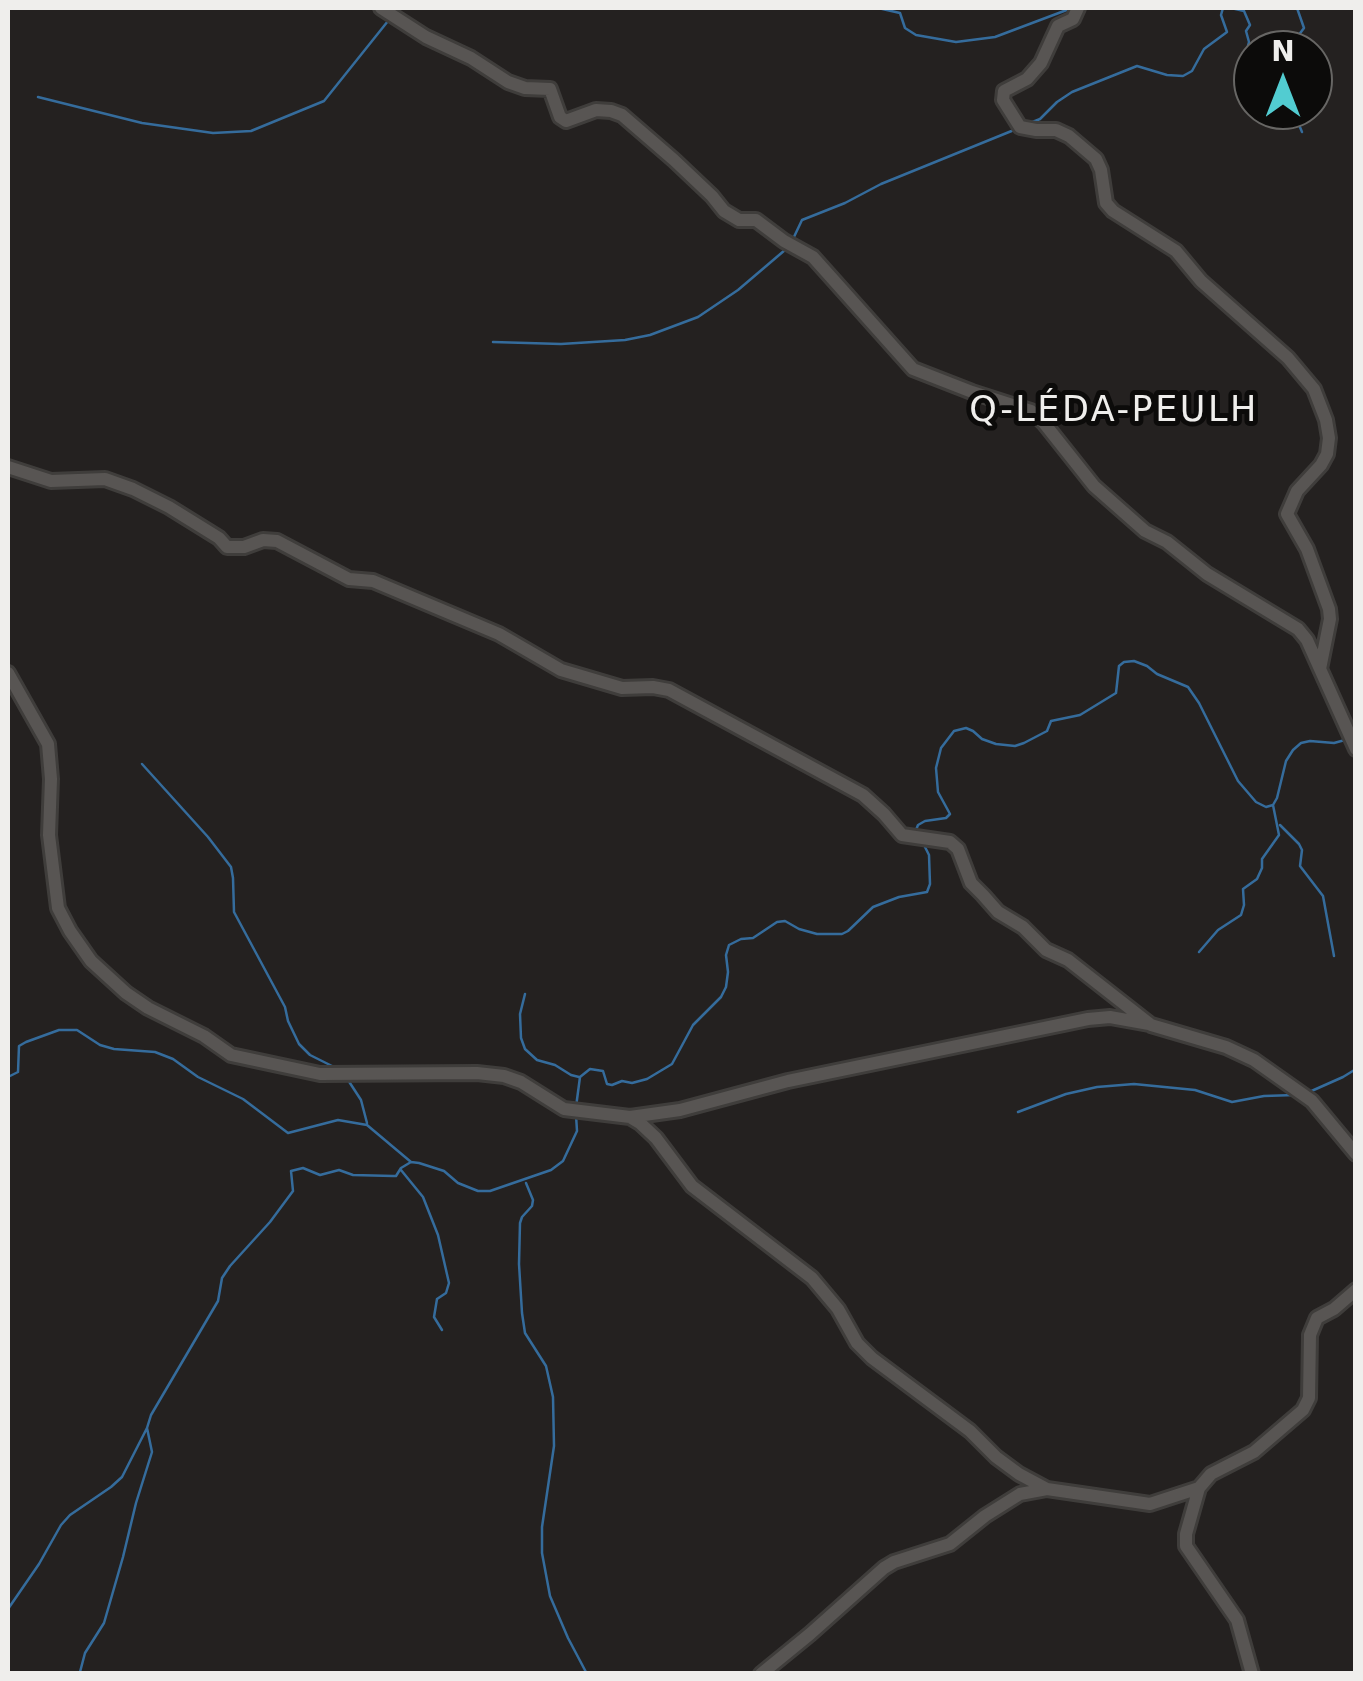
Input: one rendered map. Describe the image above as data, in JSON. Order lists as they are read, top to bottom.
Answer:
{
  "districts": ["Q-LÉDA-PEULH"],
  "north": "top"
}
